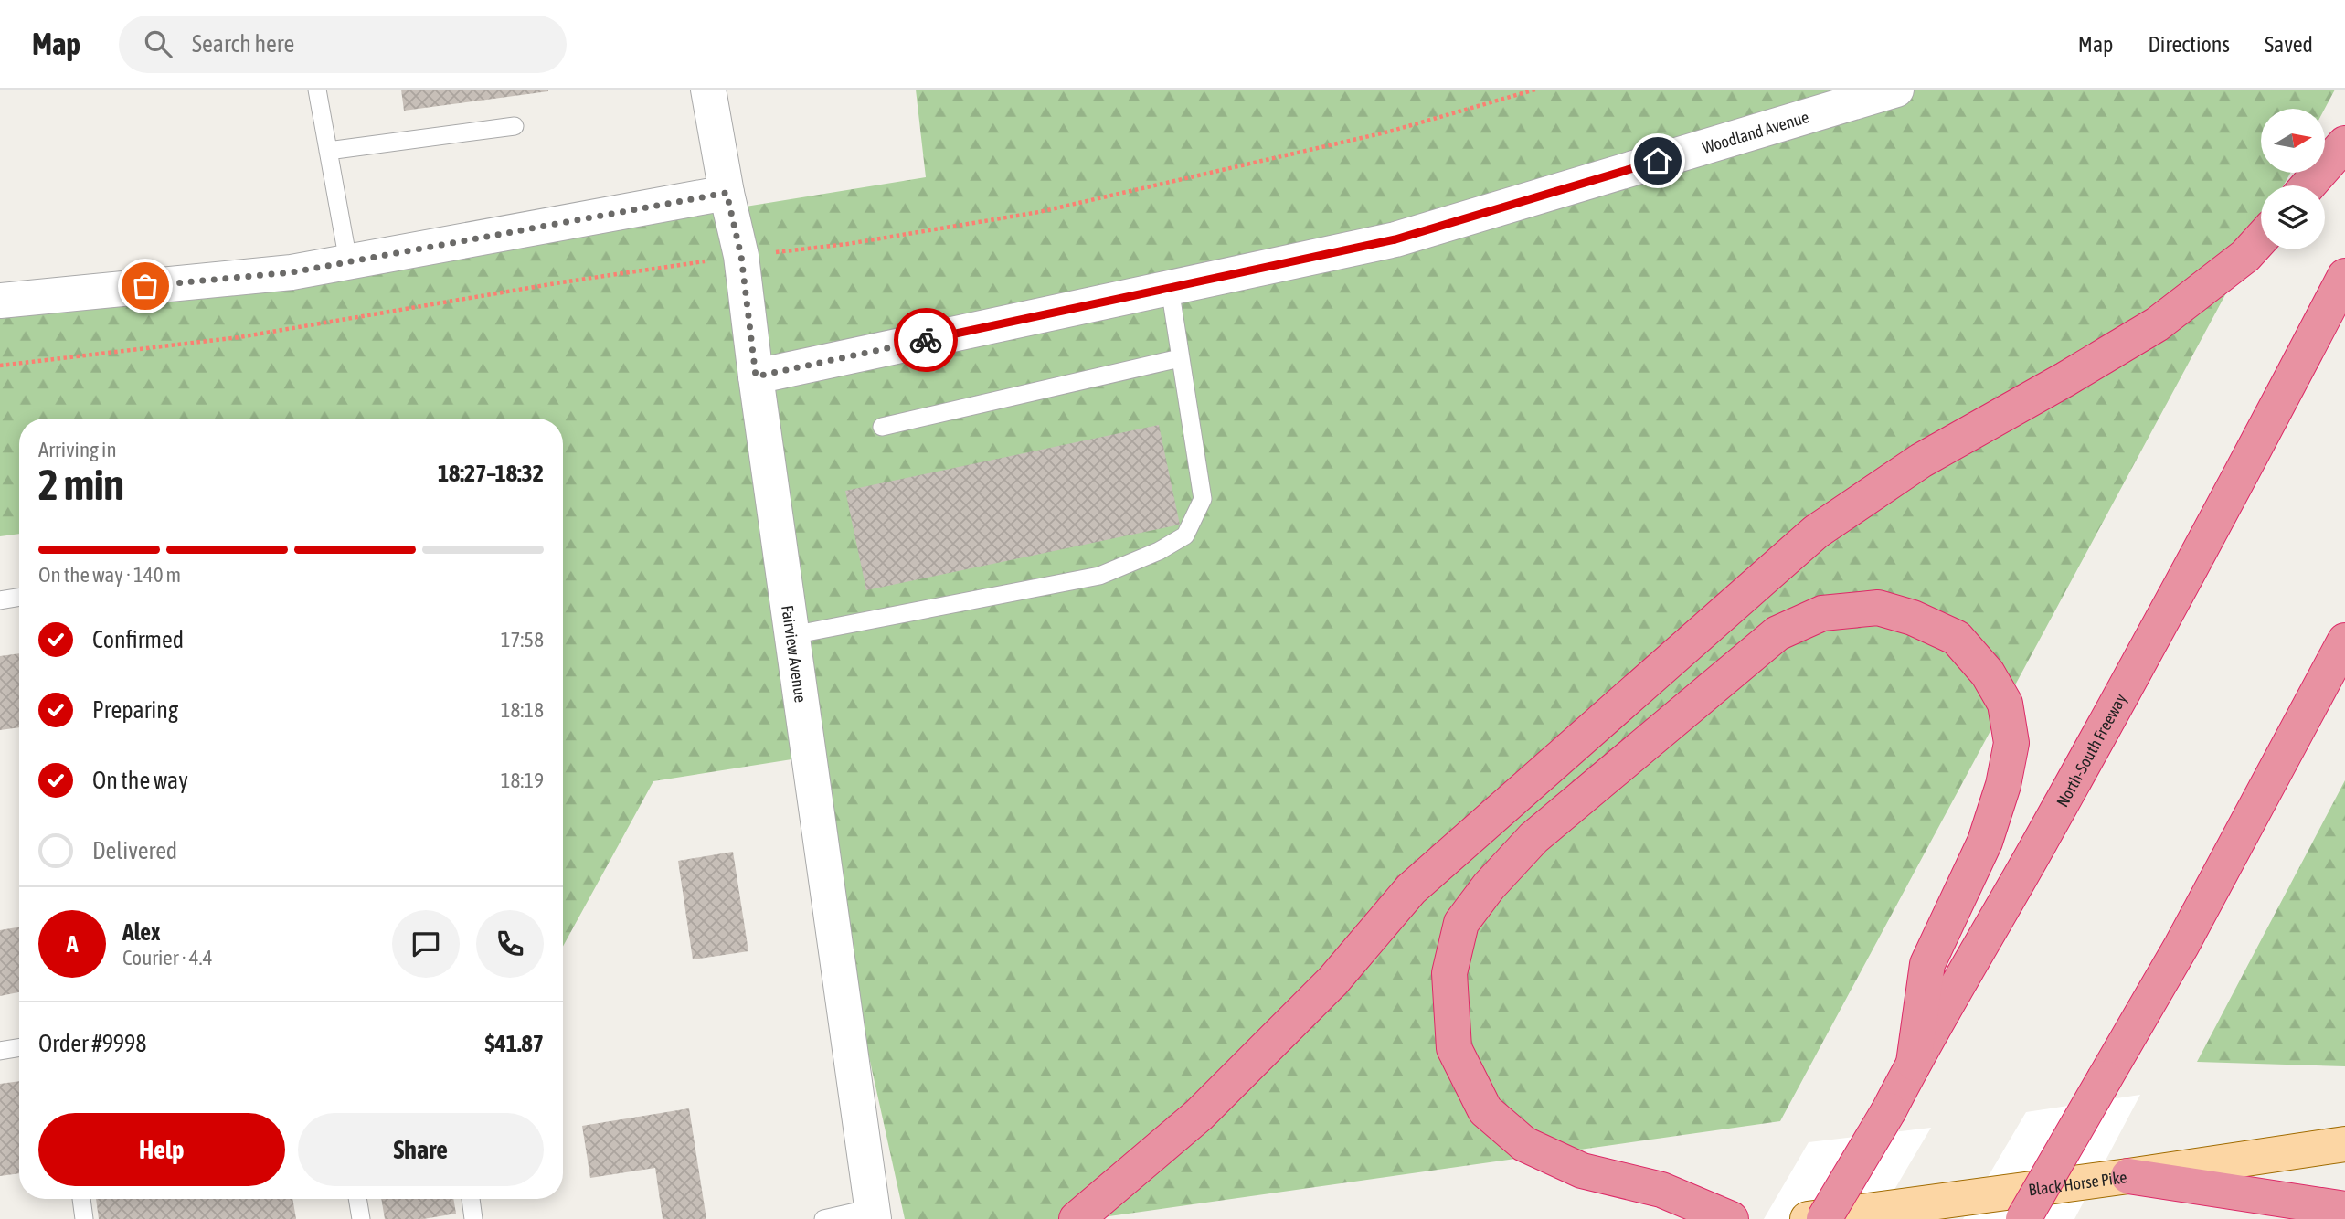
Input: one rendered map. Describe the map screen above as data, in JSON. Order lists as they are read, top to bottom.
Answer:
{
  "streets": {
    "highway": ["North-South Freeway"],
    "main road": ["Black Horse Pike"],
    "street": ["Woodland Avenue", "Fairview Avenue"]
  },
  "crossings": [
    ["Woodland Avenue", "Fairview Avenue"]
  ],
  "north": "right",
  "page": {
    "header": "Map",
    "search": "Search here",
    "nav": ["Map", "Directions", "Saved"],
    "heading": ["2 min", "Arriving in", "18:27–18:32"],
    "panel": [
      "Alex",
      "Courier · 4.4",
      "Order #9998",
      "$41.87"
    ],
    "bar": "On the way · 140 m",
    "list": [
      ["Confirmed", "17:58"],
      ["Preparing", "18:18"],
      ["On the way", "18:19"],
      "Delivered"
    ],
    "round": "A",
    "buttons": ["Help", "Share"]
  }
}
